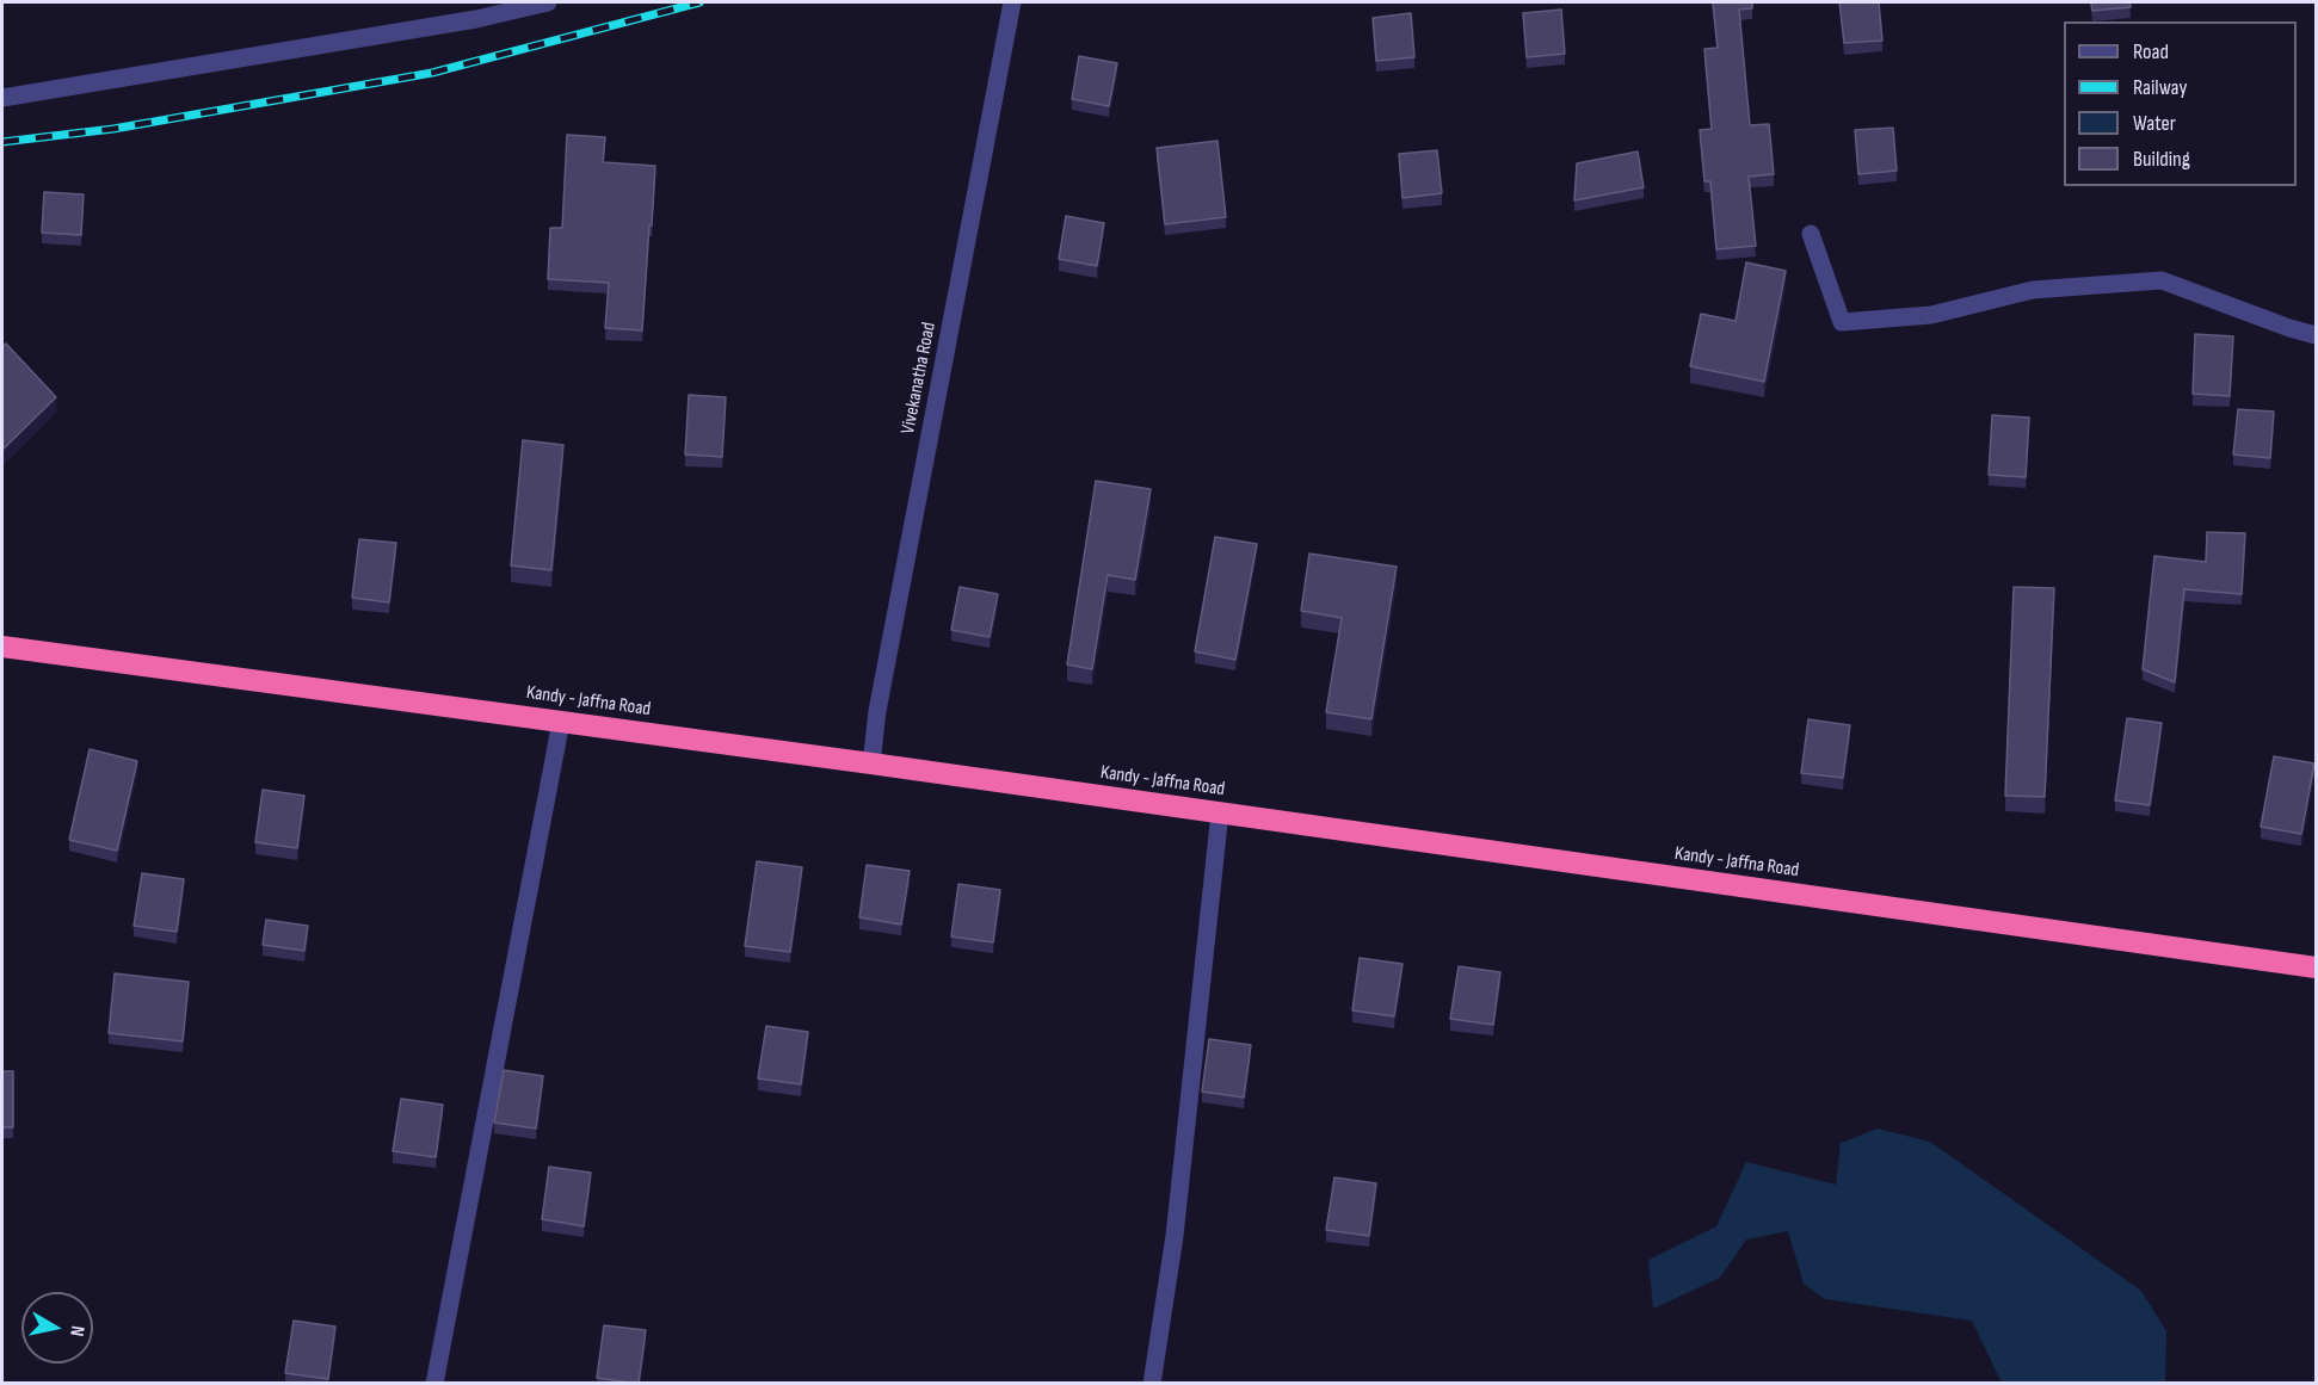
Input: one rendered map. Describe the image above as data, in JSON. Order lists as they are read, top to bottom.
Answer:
{
  "streets": {
    "highway": ["Kandy - Jaffna Road"],
    "street": ["Vivekanatha Road"]
  },
  "crossings": [
    ["Vivekanatha Road", "Kandy - Jaffna Road"]
  ],
  "legend": [
    "Road",
    "Railway",
    "Water",
    "Building"
  ],
  "north": "right"
}
